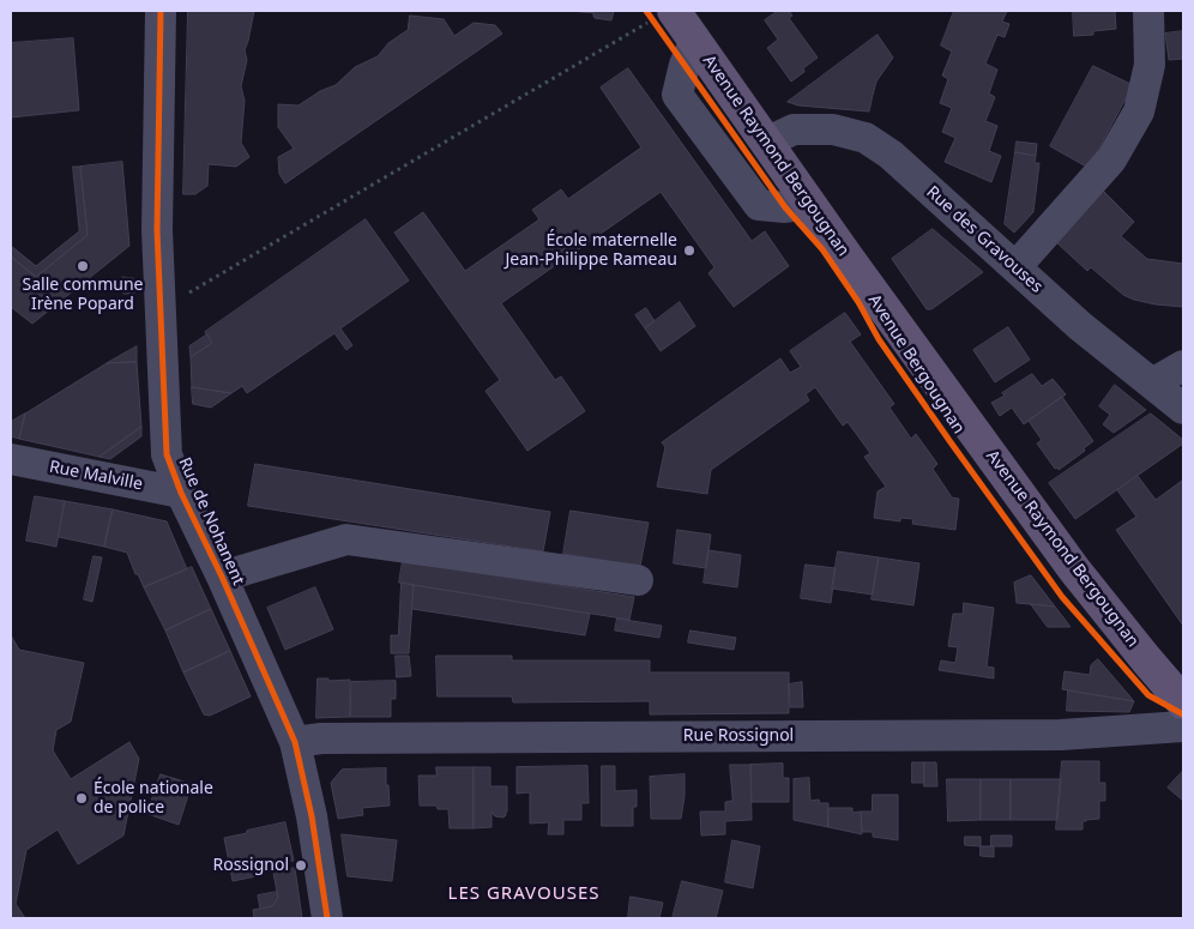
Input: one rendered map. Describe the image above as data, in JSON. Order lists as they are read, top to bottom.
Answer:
{
  "streets": {
    "main road": ["Avenue Raymond Bergougnan"],
    "street": [
      "Rue des Gravouses",
      "Rue Malville",
      "Rue de Nohanent",
      "Rue Rossignol"
    ],
    "cycle path": ["Avenue Bergougnan"]
  },
  "crossings": [
    ["Avenue Raymond Bergougnan", "Rue des Gravouses"],
    ["Rue Malville", "Rue de Nohanent"],
    ["Rue de Nohanent", "Rue Rossignol"]
  ],
  "districts": ["LES GRAVOUSES"],
  "places": [
    "École maternelle Jean-Philippe Rameau",
    "Salle commune Irène Popard",
    "École nationale de police",
    "Rossignol"
  ]
}
